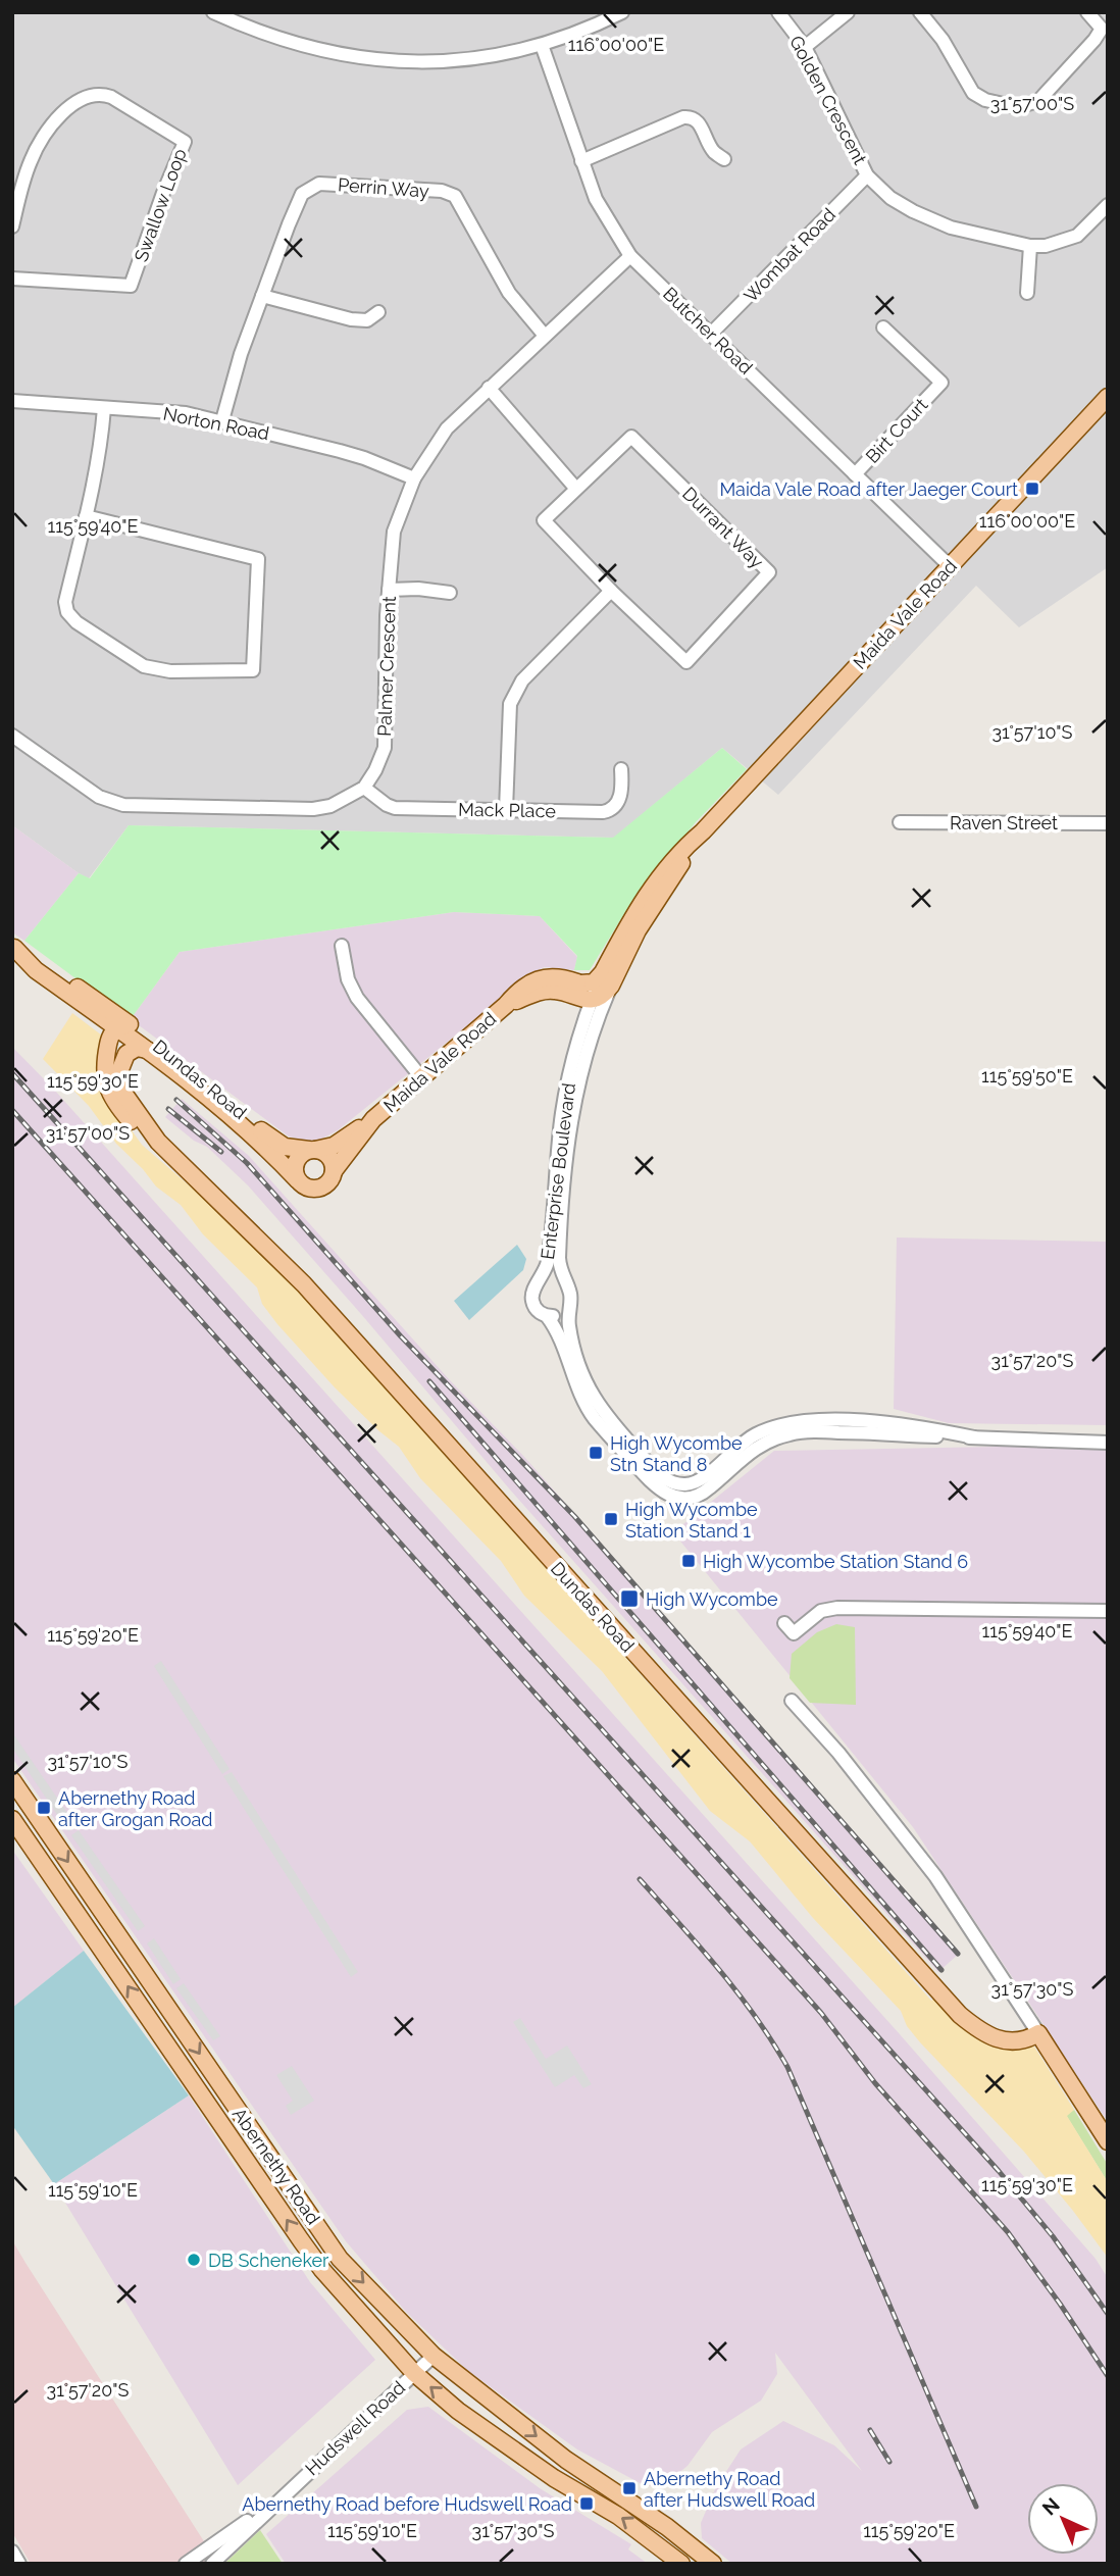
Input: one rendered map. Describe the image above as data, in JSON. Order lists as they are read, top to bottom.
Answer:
{
  "streets": {
    "main road": ["Maida Vale Road", "Dundas Road", "Abernethy Road"],
    "street": [
      "Golden Crescent",
      "Perrin Way",
      "Swallow Loop",
      "Wombat Road",
      "Butcher Road",
      "Norton Road",
      "Birt Court",
      "Durrant Way",
      "Palmer Crescent",
      "Mack Place",
      "Raven Street",
      "Enterprise Boulevard",
      "Hudswell Road"
    ]
  },
  "crossings": [
    ["Golden Crescent", "Wombat Road"],
    ["Perrin Way", "Norton Road"],
    ["Perrin Way", "Palmer Crescent"],
    ["Wombat Road", "Butcher Road"],
    ["Butcher Road", "Birt Court"],
    ["Butcher Road", "Maida Vale Road"],
    ["Butcher Road", "Palmer Crescent"],
    ["Norton Road", "Palmer Crescent"],
    ["Maida Vale Road", "Enterprise Boulevard"],
    ["Palmer Crescent", "Mack Place"],
    ["Abernethy Road", "Hudswell Road"]
  ],
  "places": {
    "transit": [
      "Maida Vale Road after Jaeger Court",
      "High Wycombe Stn Stand 8",
      "High Wycombe Station Stand 1",
      "High Wycombe Station Stand 6",
      "High Wycombe",
      "Abernethy Road after Grogan Road",
      "Abernethy Road after Hudswell Road",
      "Abernethy Road before Hudswell Road"
    ],
    "other": ["DB Scheneker"]
  },
  "north": "top left",
  "coordinates": [
    "116°00'00\"E",
    "31°57'00\"S",
    "115°59'40\"E",
    "31°57'10\"S",
    "115°59'50\"E",
    "115°59'30\"E",
    "31°57'20\"S",
    "115°59'20\"E",
    "31°57'30\"S",
    "115°59'10\"E"
  ]
}
